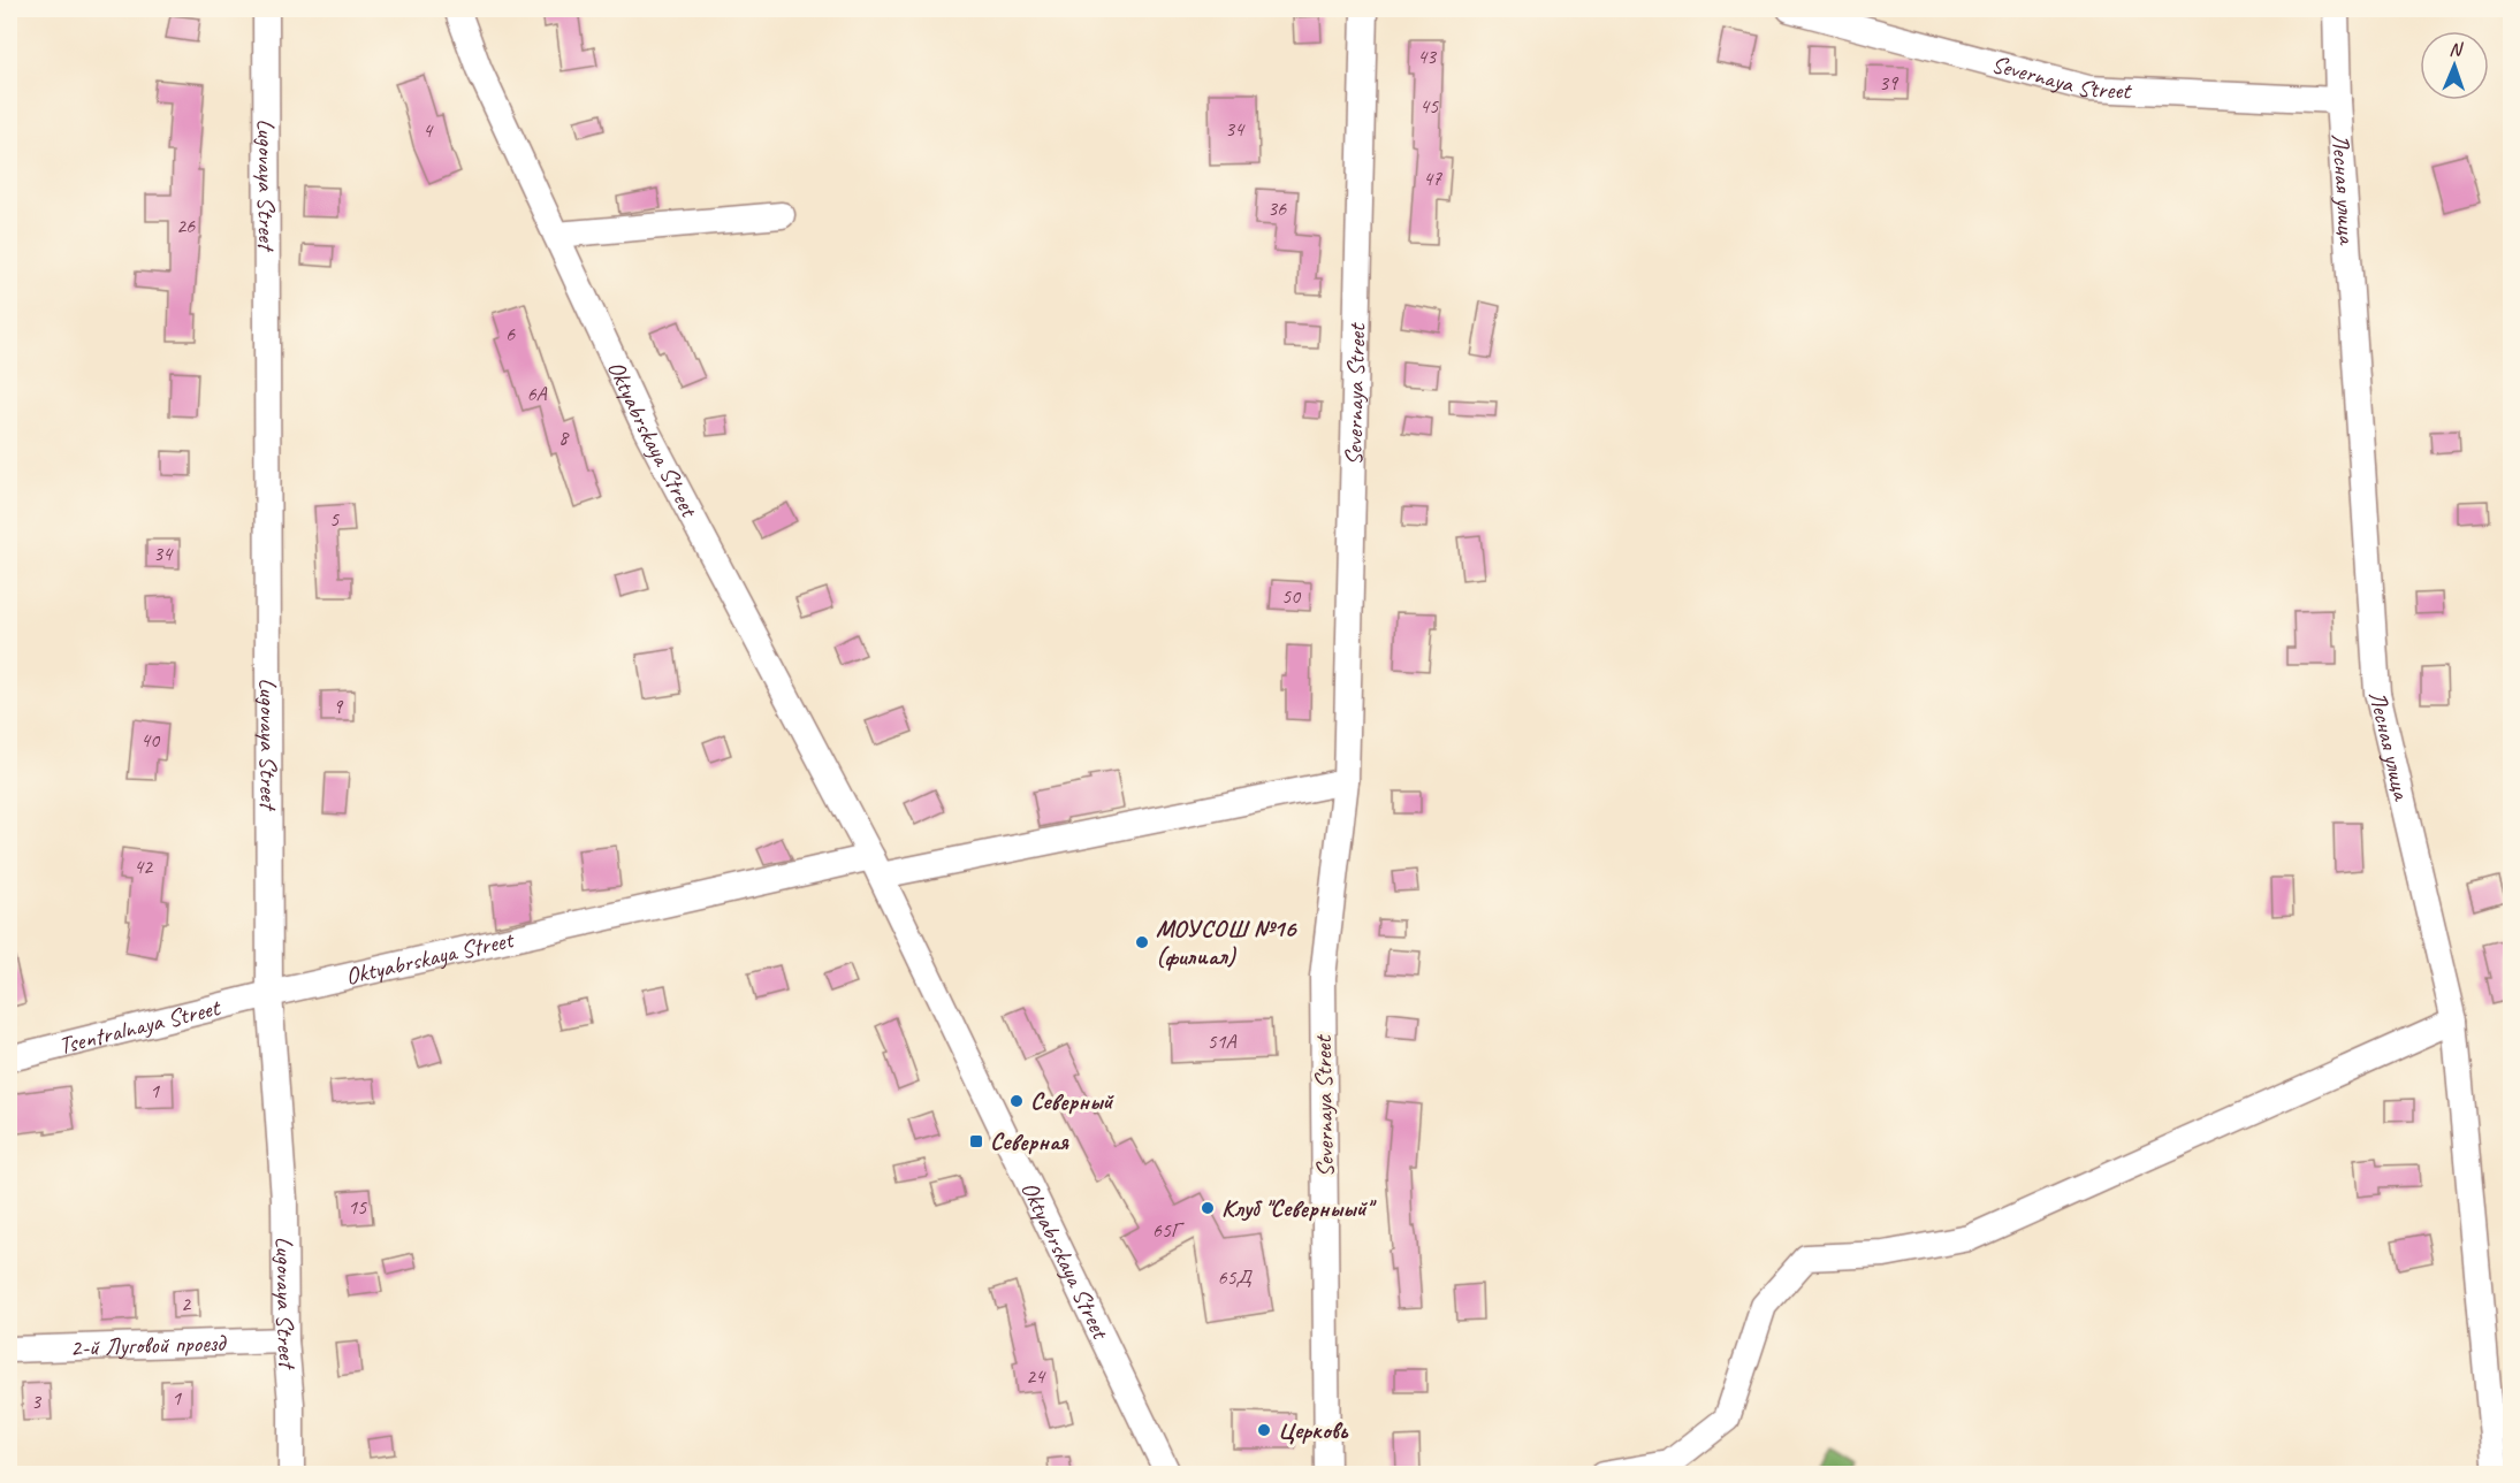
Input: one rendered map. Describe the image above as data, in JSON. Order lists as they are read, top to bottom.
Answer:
{
  "streets": {
    "street": [
      "Severnaya Street",
      "Lugovaya Street",
      "Лесная улица",
      "Oktyabrskaya Street",
      "Tsentralnaya Street",
      "2-й Луговой проезд"
    ]
  },
  "crossings": [
    ["Severnaya Street", "Лесная улица"],
    ["Lugovaya Street", "Oktyabrskaya Street"],
    ["Lugovaya Street", "Tsentralnaya Street"],
    ["Lugovaya Street", "2-й Луговой проезд"],
    ["Oktyabrskaya Street", "Tsentralnaya Street"]
  ],
  "places": {
    "other": [
      "МОУСОШ №16 (филиал)",
      "Северный",
      "Клуб \"Северныый\"",
      "Церковь"
    ],
    "transit": ["Северная"]
  },
  "house_numbers": [
    "43",
    "39",
    "45",
    "34",
    "4",
    "47",
    "36",
    "26",
    "6",
    "6А",
    "8",
    "5",
    "34",
    "50",
    "9",
    "40",
    "42",
    "51А",
    "1",
    "15",
    "65Г",
    "65Д",
    "2",
    "24",
    "1",
    "3"
  ],
  "north": "top"
}
